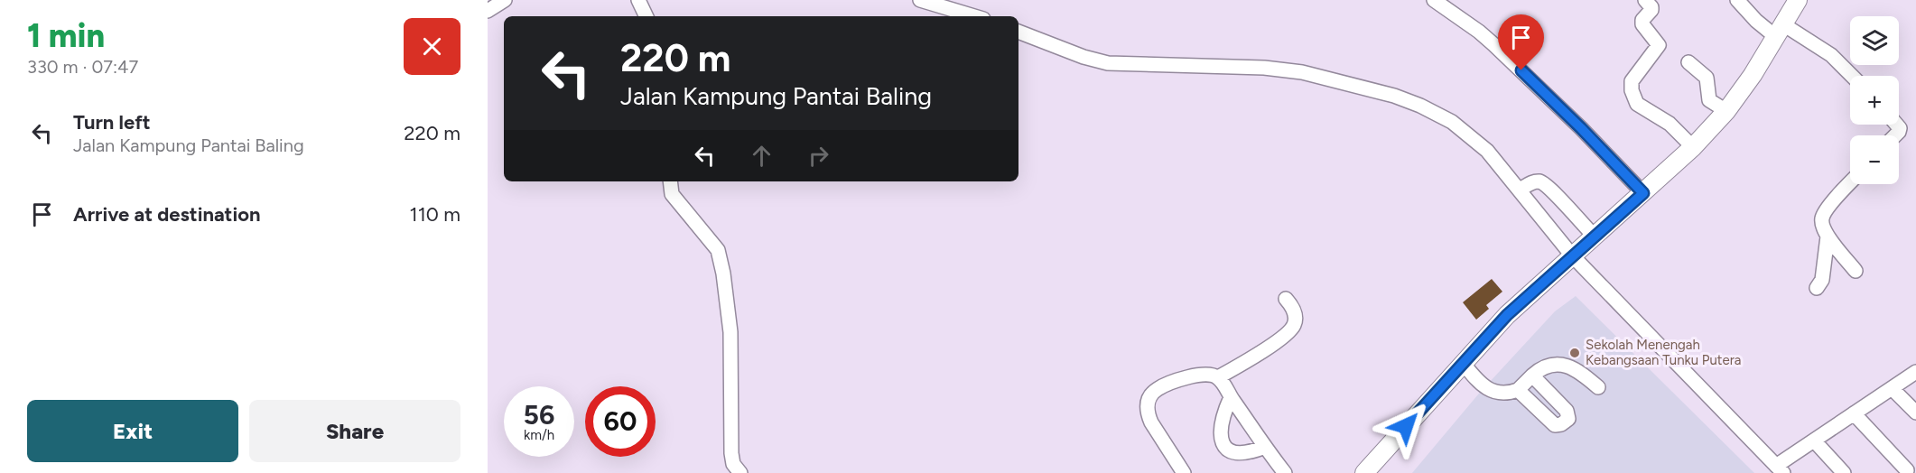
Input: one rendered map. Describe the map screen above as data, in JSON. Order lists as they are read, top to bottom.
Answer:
{
  "places": ["Sekolah Menengah Kebangsaan Tunku Putera"],
  "page": {
    "heading": ["1 min", "330 m · 07:47"],
    "map_buttons": ["+", "−"],
    "turn": ["220 m", "Jalan Kampung Pantai Baling"],
    "list": [
      {
        "name": "Turn left",
        "note": "Jalan Kampung Pantai Baling",
        "value": "220 m"
      },
      {
        "name": "Arrive at destination",
        "value": "110 m"
      }
    ],
    "speed": "56 km/h",
    "limit": "60",
    "buttons": ["Exit", "Share"]
  }
}
